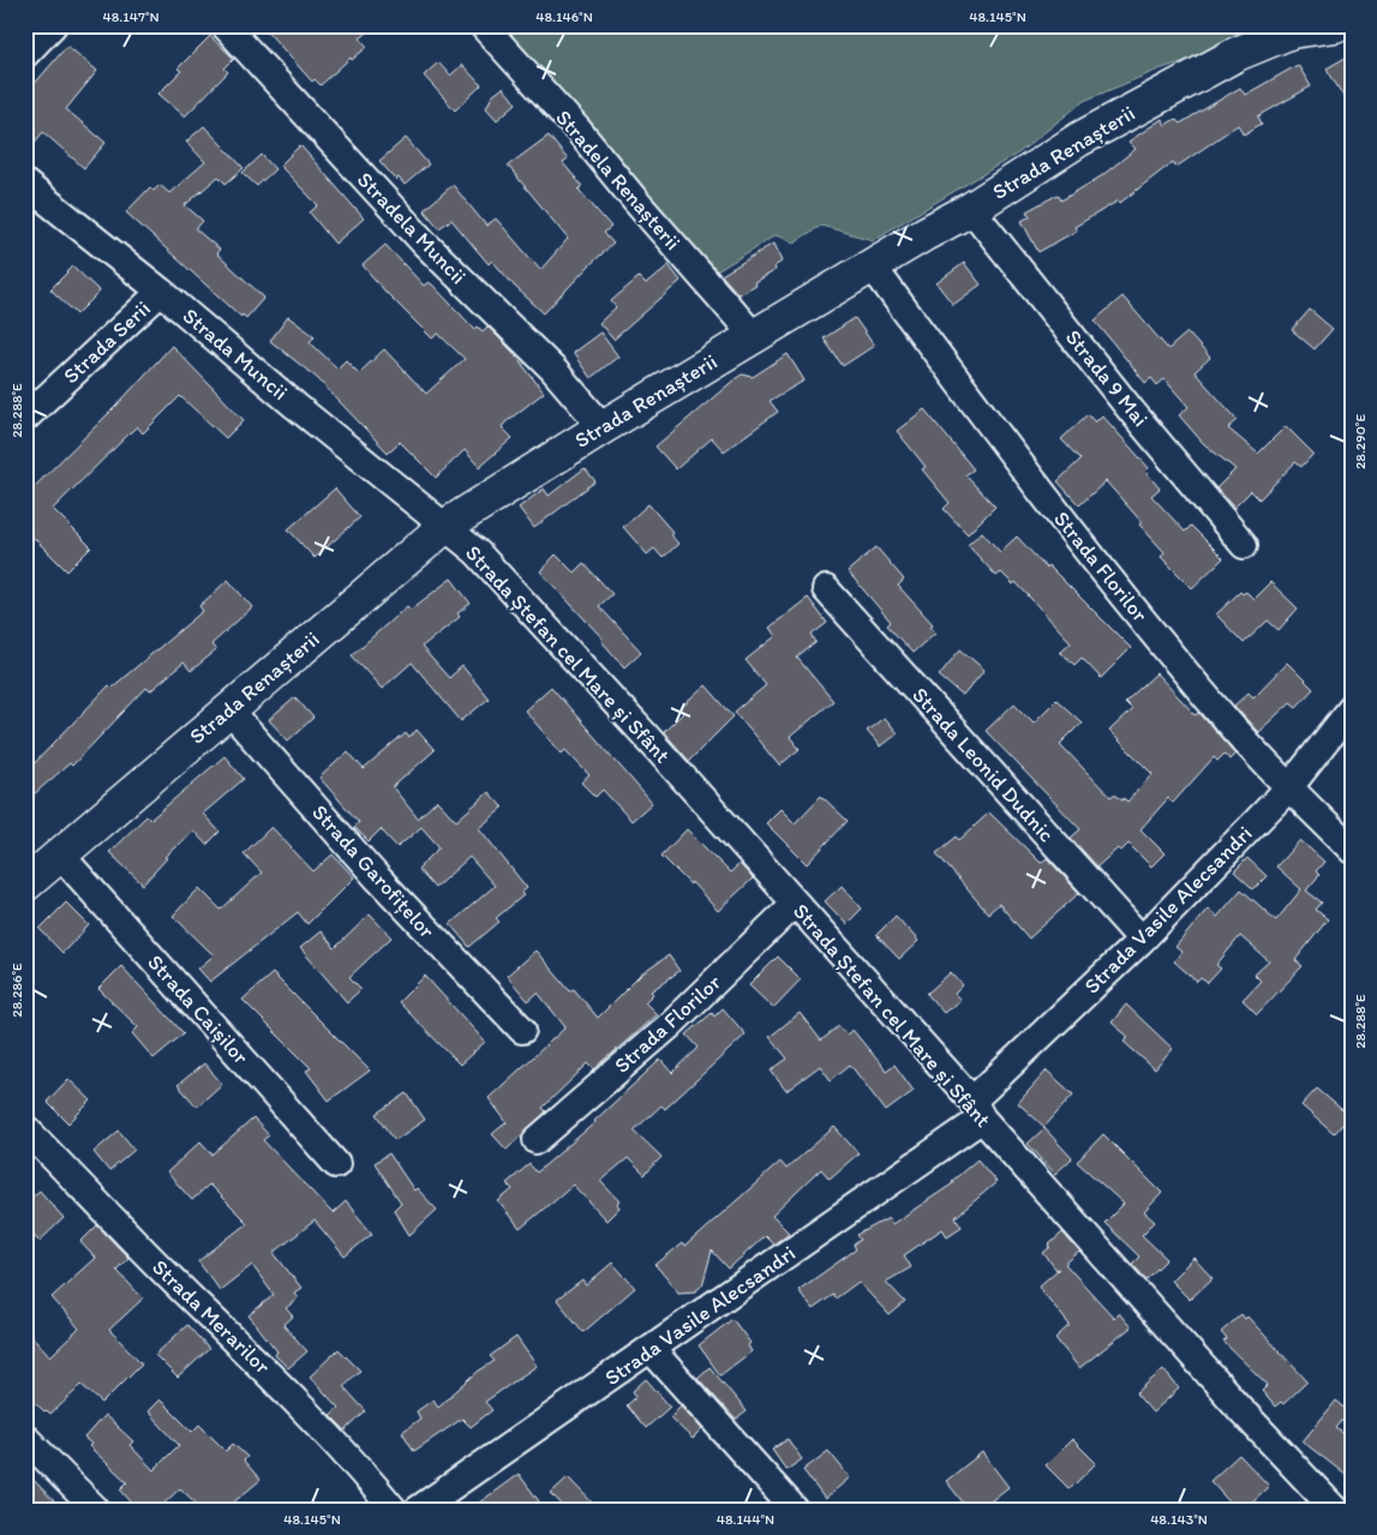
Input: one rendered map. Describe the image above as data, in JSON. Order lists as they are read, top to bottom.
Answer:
{
  "streets": {
    "street": [
      "Strada Renașterii",
      "Stradela Renașterii",
      "Stradela Muncii",
      "Strada Serii",
      "Strada Muncii",
      "Strada 9 Mai",
      "Strada Florilor",
      "Strada Ștefan cel Mare și Sfânt",
      "Strada Leonid Dudnic",
      "Strada Garofițelor",
      "Strada Vasile Alecsandri",
      "Strada Caișilor",
      "Strada Merarilor"
    ]
  },
  "crossings": [
    ["Strada Renașterii", "Stradela Renașterii"],
    ["Strada Renașterii", "Stradela Muncii"],
    ["Strada Renașterii", "Strada Muncii"],
    ["Strada Renașterii", "Strada 9 Mai"],
    ["Strada Renașterii", "Strada Florilor"],
    ["Strada Renașterii", "Strada Ștefan cel Mare și Sfânt"],
    ["Strada Renașterii", "Strada Garofițelor"],
    ["Strada Renașterii", "Strada Caișilor"],
    ["Strada Serii", "Strada Muncii"],
    ["Strada Muncii", "Strada Ștefan cel Mare și Sfânt"],
    ["Strada Florilor", "Strada Ștefan cel Mare și Sfânt"],
    ["Strada Florilor", "Strada Vasile Alecsandri"],
    ["Strada Ștefan cel Mare și Sfânt", "Strada Vasile Alecsandri"],
    ["Strada Leonid Dudnic", "Strada Vasile Alecsandri"]
  ],
  "coordinates": [
    "48.147°N",
    "48.146°N",
    "48.145°N",
    "28.288°E",
    "28.290°E",
    "28.286°E",
    "48.144°N",
    "48.143°N"
  ]
}
